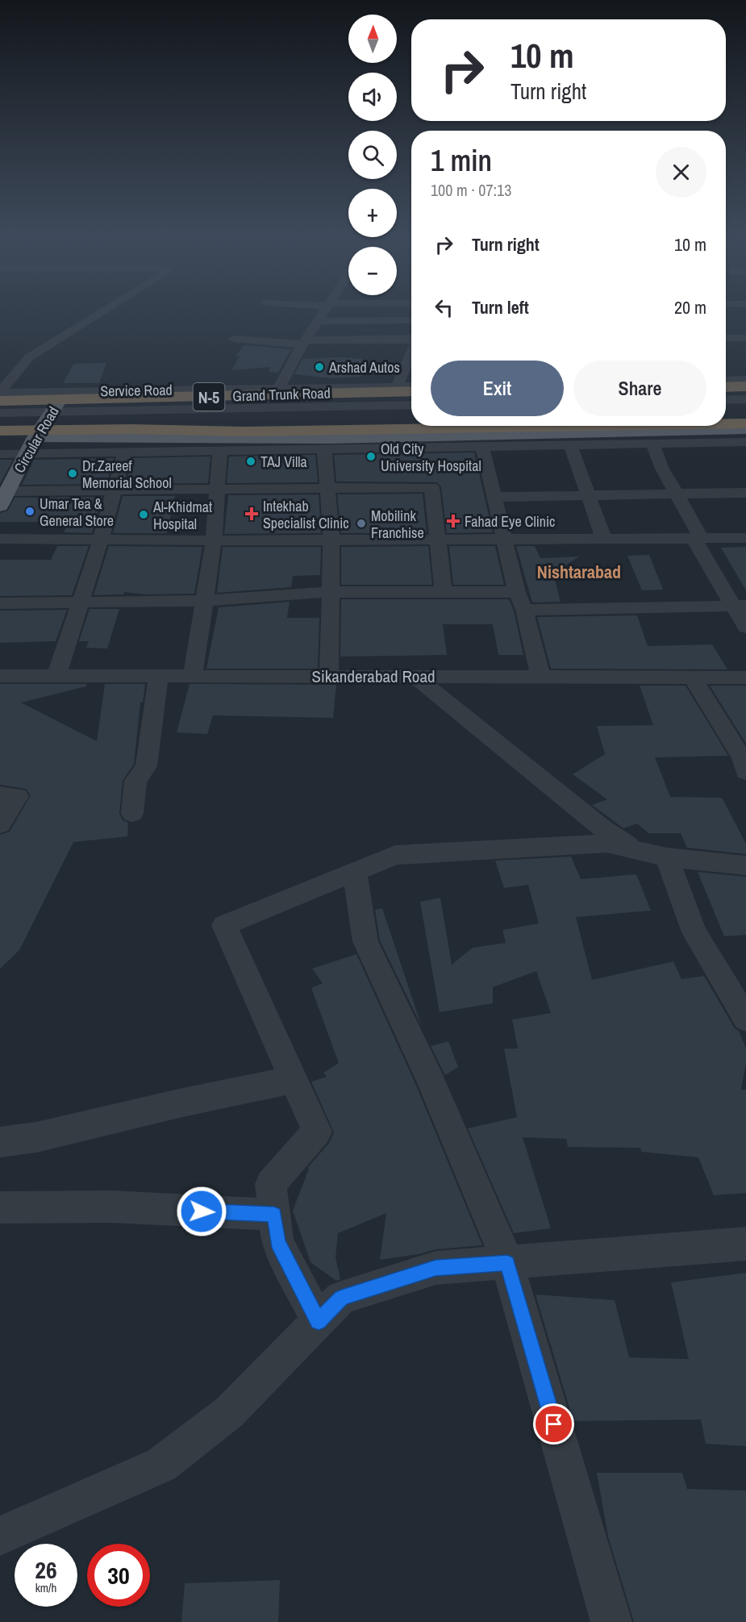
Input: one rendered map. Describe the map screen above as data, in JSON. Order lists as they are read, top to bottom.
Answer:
{
  "streets": {
    "highway": ["Grand Trunk Road", "N-5"],
    "main road": ["Circular Road"],
    "street": ["Service Road", "Sikanderabad Road"]
  },
  "crossings": [
    ["Grand Trunk Road", "Circular Road"]
  ],
  "districts": ["Nishtarabad"],
  "places": {
    "other": [
      "Arshad Autos",
      "Old City University Hospital",
      "TAJ Villa",
      "Dr.Zareef Memorial School",
      "Umar Tea & General Store",
      "Al-Khidmat Hospital",
      "Mobilink Franchise"
    ],
    "health": ["Intekhab Specialist Clinic", "Fahad Eye Clinic"]
  },
  "north": "top",
  "page": {
    "map_buttons": ["+", "−"],
    "turn": ["10 m", "Turn right"],
    "heading": ["1 min", "100 m · 07:13"],
    "list": [
      {
        "name": "Turn right",
        "value": "10 m"
      },
      {
        "name": "Turn left",
        "value": "20 m"
      }
    ],
    "buttons": ["Exit", "Share"],
    "speed": "26 km/h",
    "limit": "30"
  }
}
